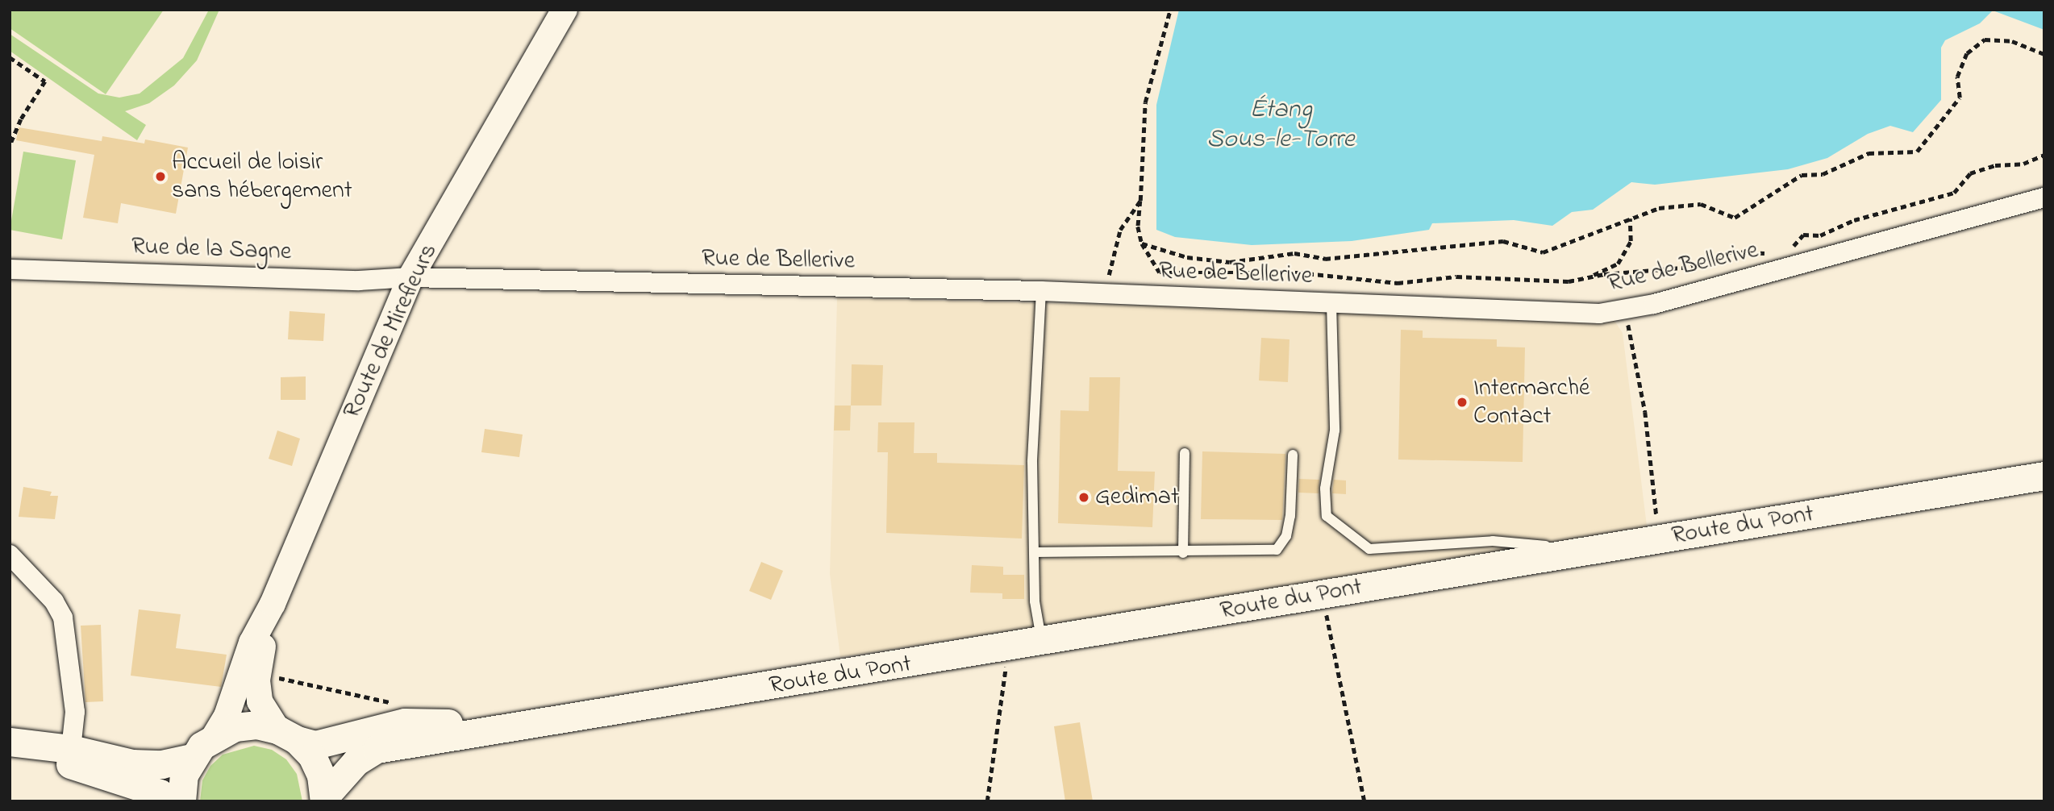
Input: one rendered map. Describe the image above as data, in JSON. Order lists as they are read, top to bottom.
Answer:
{
  "streets": {
    "main road": ["Route du Pont"],
    "street": ["Rue de la Sagne", "Rue de Bellerive", "Route de Mirefleurs"]
  },
  "crossings": [
    ["Rue de la Sagne", "Rue de Bellerive"],
    ["Rue de la Sagne", "Route de Mirefleurs"],
    ["Rue de Bellerive", "Route de Mirefleurs"],
    ["Route de Mirefleurs", "Route du Pont"]
  ],
  "water": ["Étang Sous-le-Torre"],
  "places": ["Accueil de loisir sans hébergement", "Intermarché Contact", "Gedimat"]
}
